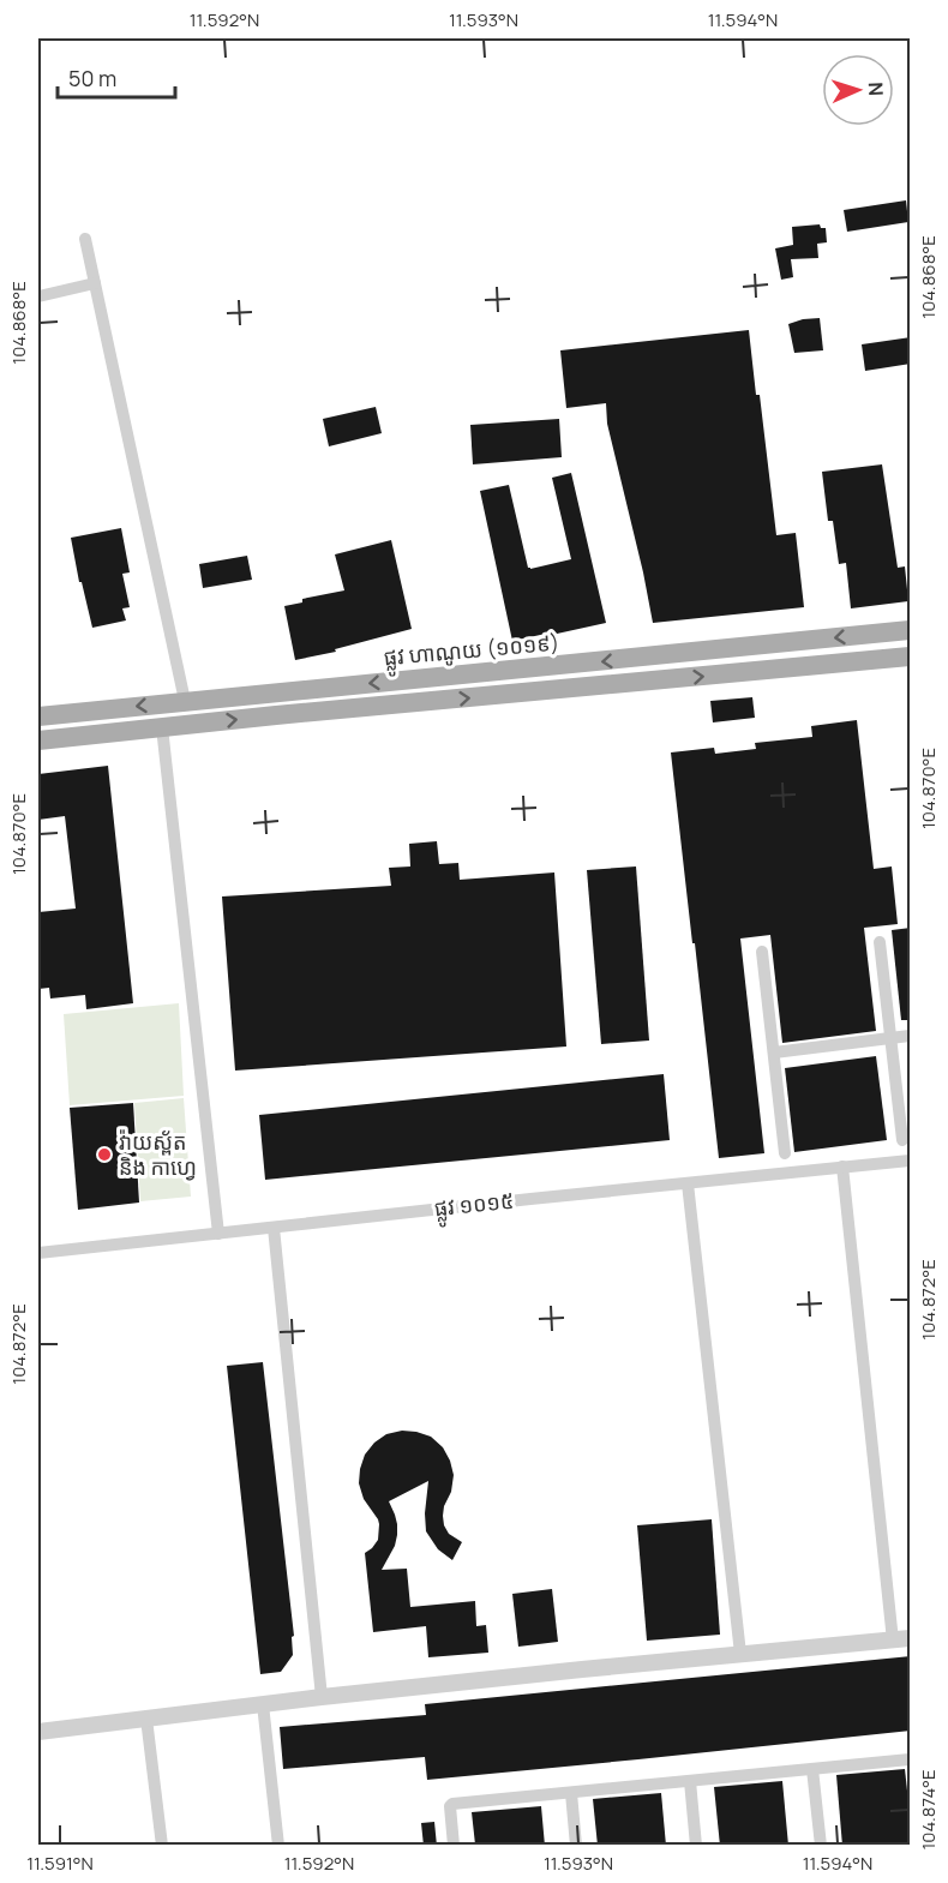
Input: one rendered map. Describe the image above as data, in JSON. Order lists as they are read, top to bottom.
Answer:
{
  "streets": {
    "main road": ["ផ្លូវ ហាណូយ (១០១៩)"],
    "street": ["ផ្លូវ ១០១៥"]
  },
  "places": ["វ៉ាយស្ព័ត និង កាហ្វេ"],
  "scale_bar": "50 m",
  "north": "right",
  "coordinates": [
    "11.592°N",
    "11.593°N",
    "11.594°N",
    "104.868°E",
    "104.870°E",
    "104.872°E",
    "104.874°E",
    "11.591°N"
  ]
}
